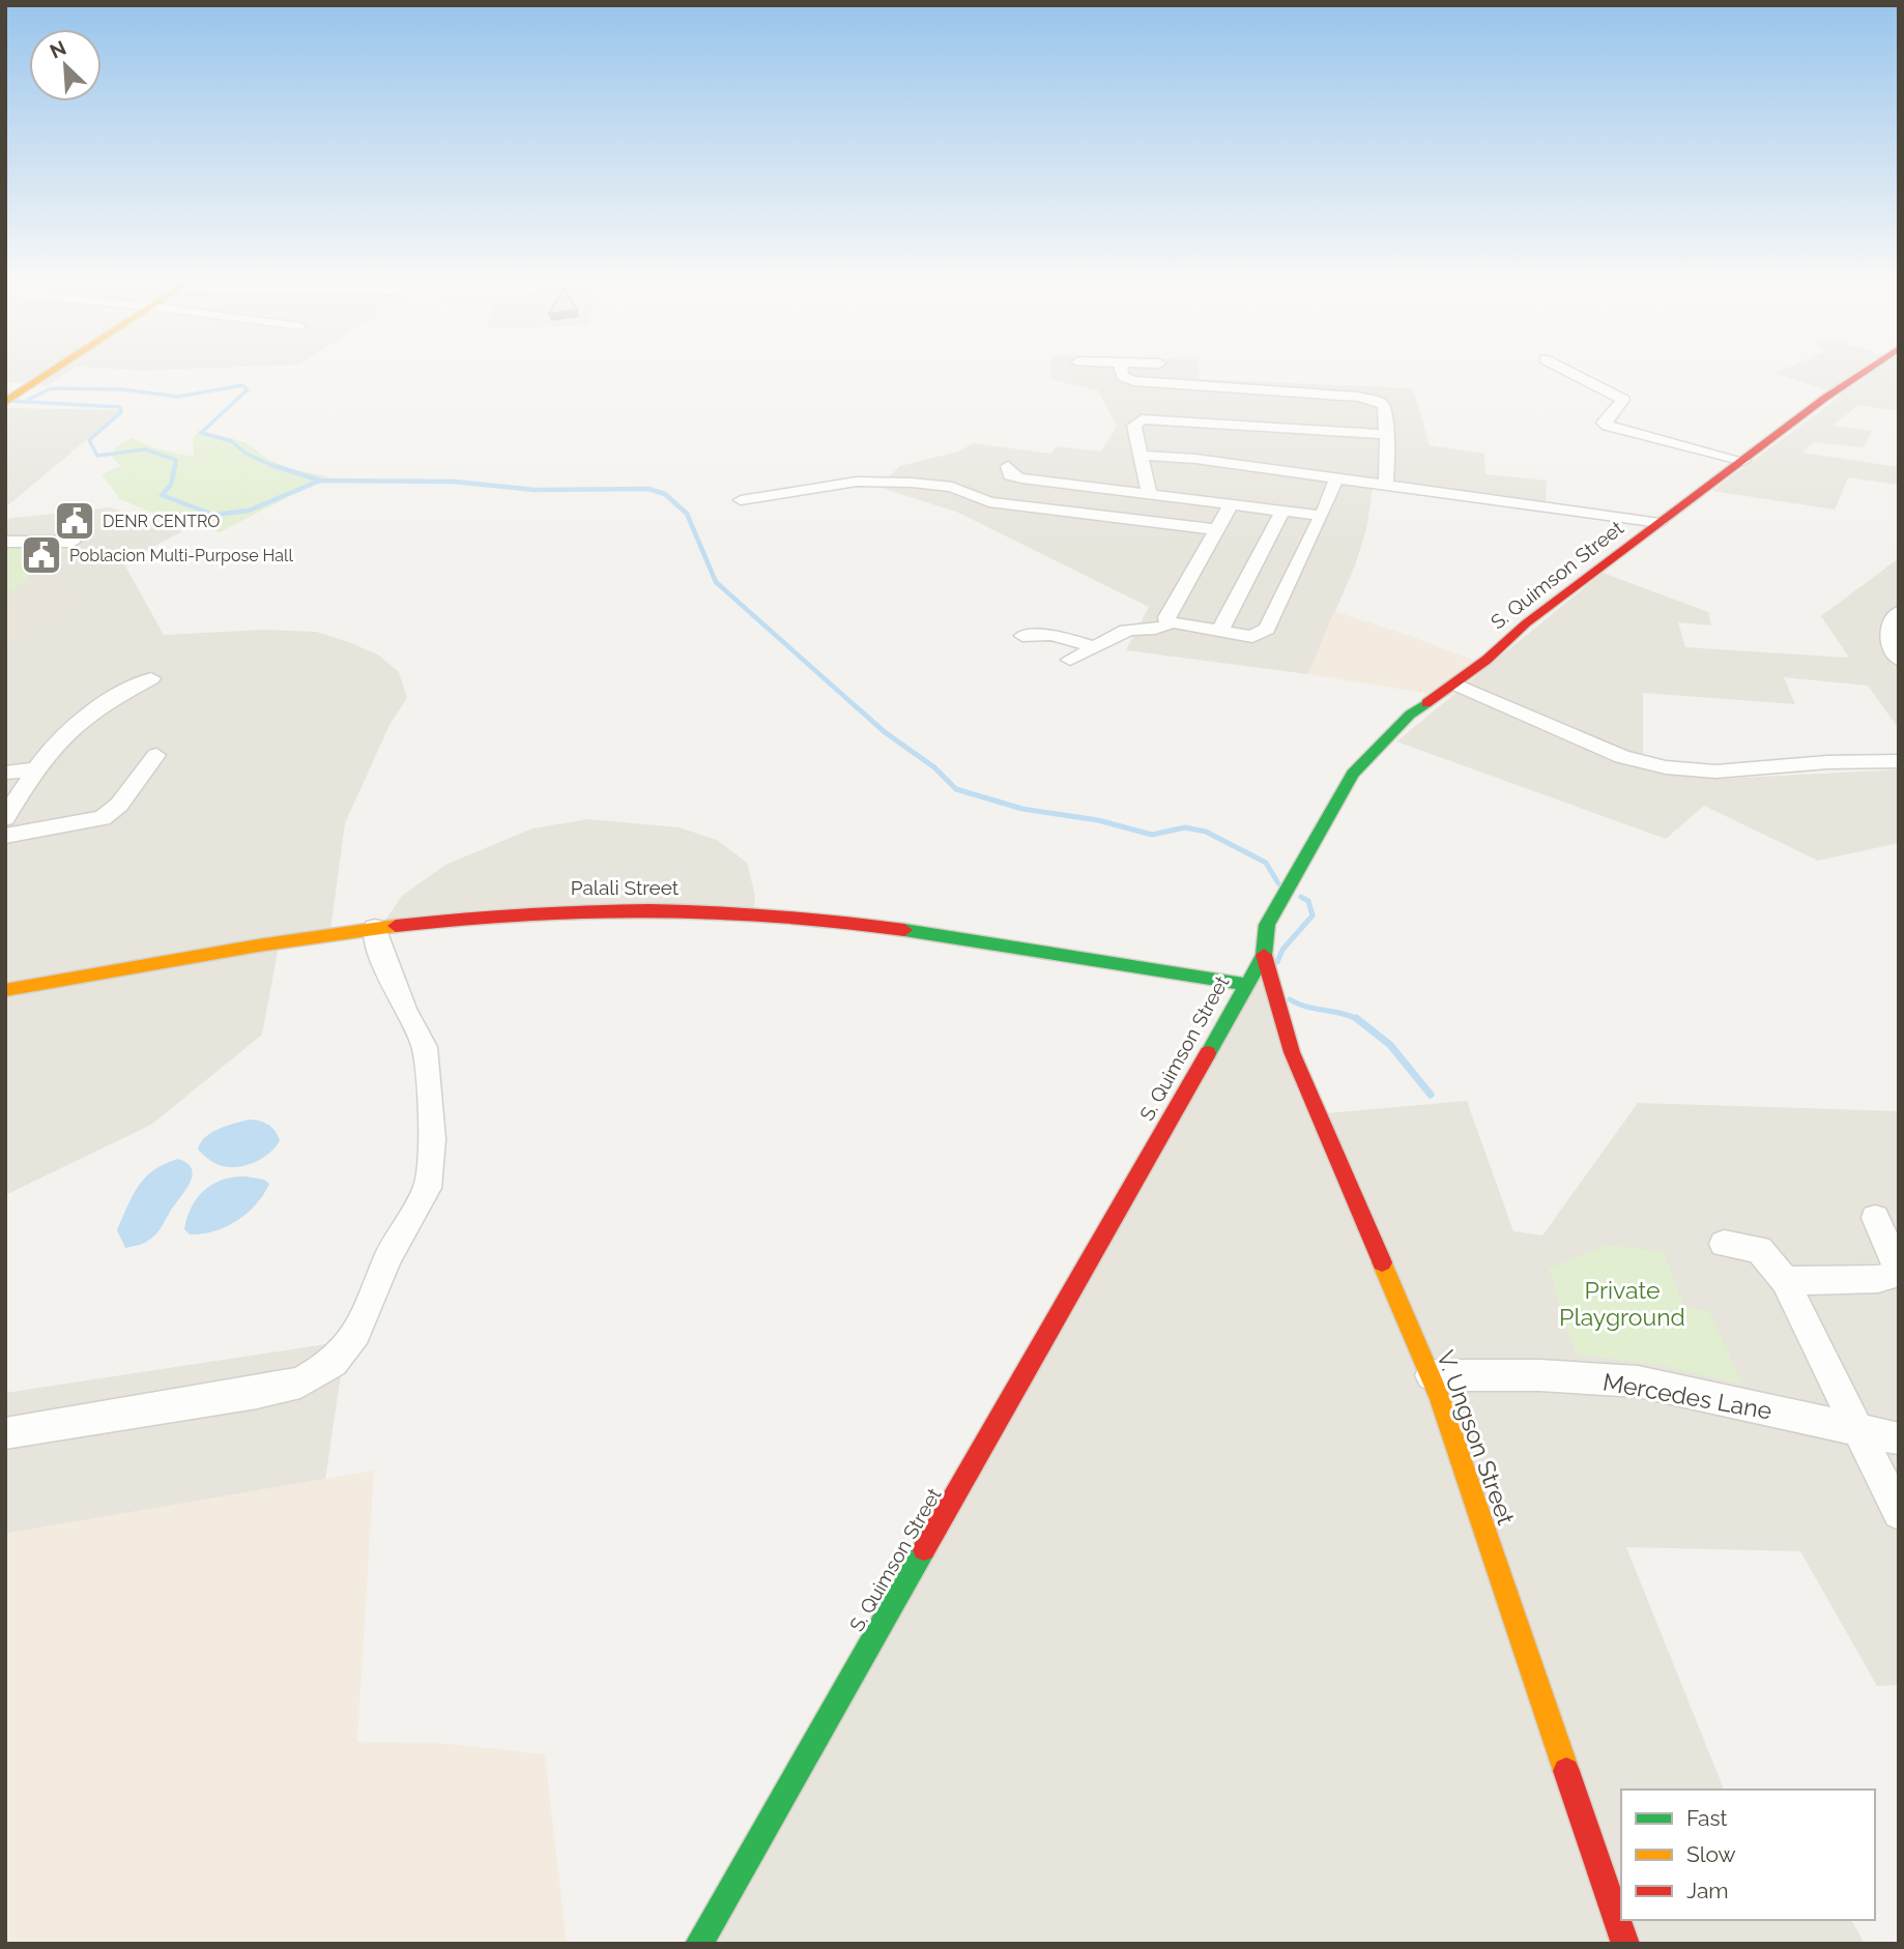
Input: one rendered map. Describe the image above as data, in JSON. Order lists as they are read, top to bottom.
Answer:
{
  "streets": {
    "street": [
      "S. Quimson Street",
      "Palali Street",
      "Mercedes Lane",
      "V. Ungson Street"
    ]
  },
  "crossings": [
    ["S. Quimson Street", "Palali Street"],
    ["S. Quimson Street", "V. Ungson Street"],
    ["Mercedes Lane", "V. Ungson Street"]
  ],
  "parks": ["Private Playground"],
  "places": {
    "public building": ["DENR CENTRO", "Poblacion Multi-Purpose Hall"]
  },
  "legend": ["Fast", "Slow", "Jam"],
  "north": "top left"
}
